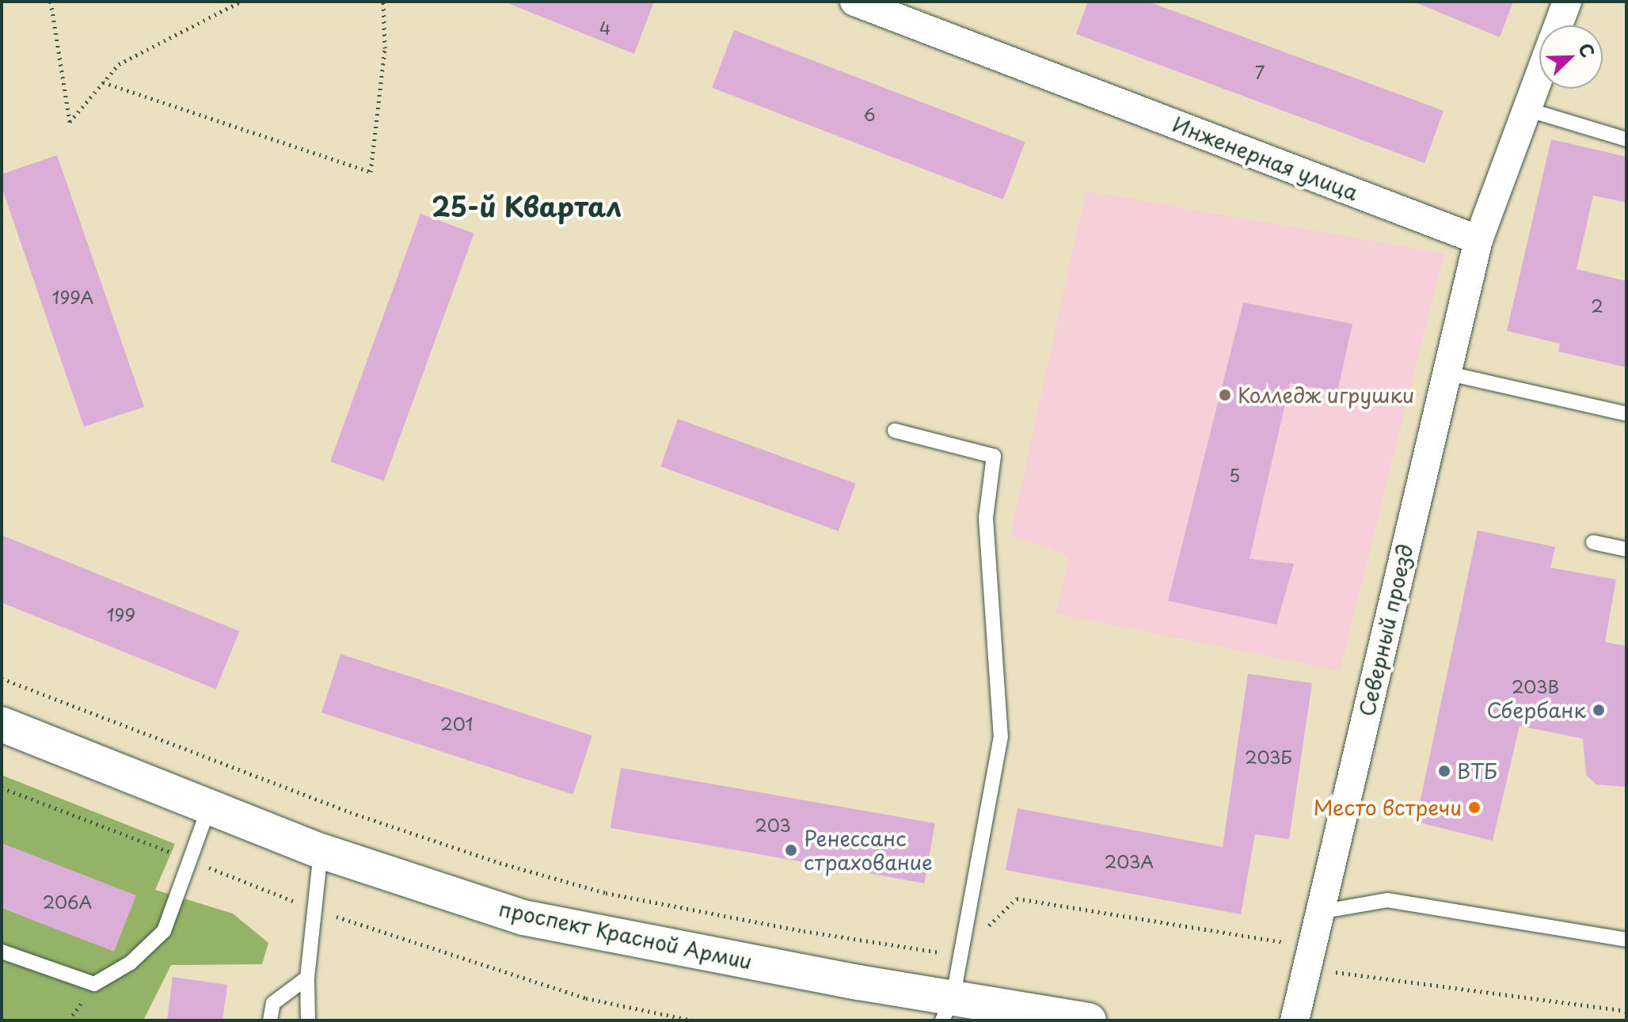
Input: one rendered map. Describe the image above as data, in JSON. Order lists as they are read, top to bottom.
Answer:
{
  "streets": {
    "main road": ["проспект Красной Армии"],
    "street": ["Инженерная улица", "Северный проезд"]
  },
  "crossings": [
    ["Инженерная улица", "Северный проезд"]
  ],
  "districts": ["25-й Квартал"],
  "places": [
    "Колледж игрушки",
    "Сбербанк",
    "ВТБ",
    "Место встречи",
    "Ренессанс страхование"
  ],
  "house_numbers": [
    "4",
    "7",
    "6",
    "199А",
    "2",
    "5",
    "199",
    "203В",
    "201",
    "203Б",
    "203",
    "203А",
    "206А"
  ],
  "north": "top right"
}
